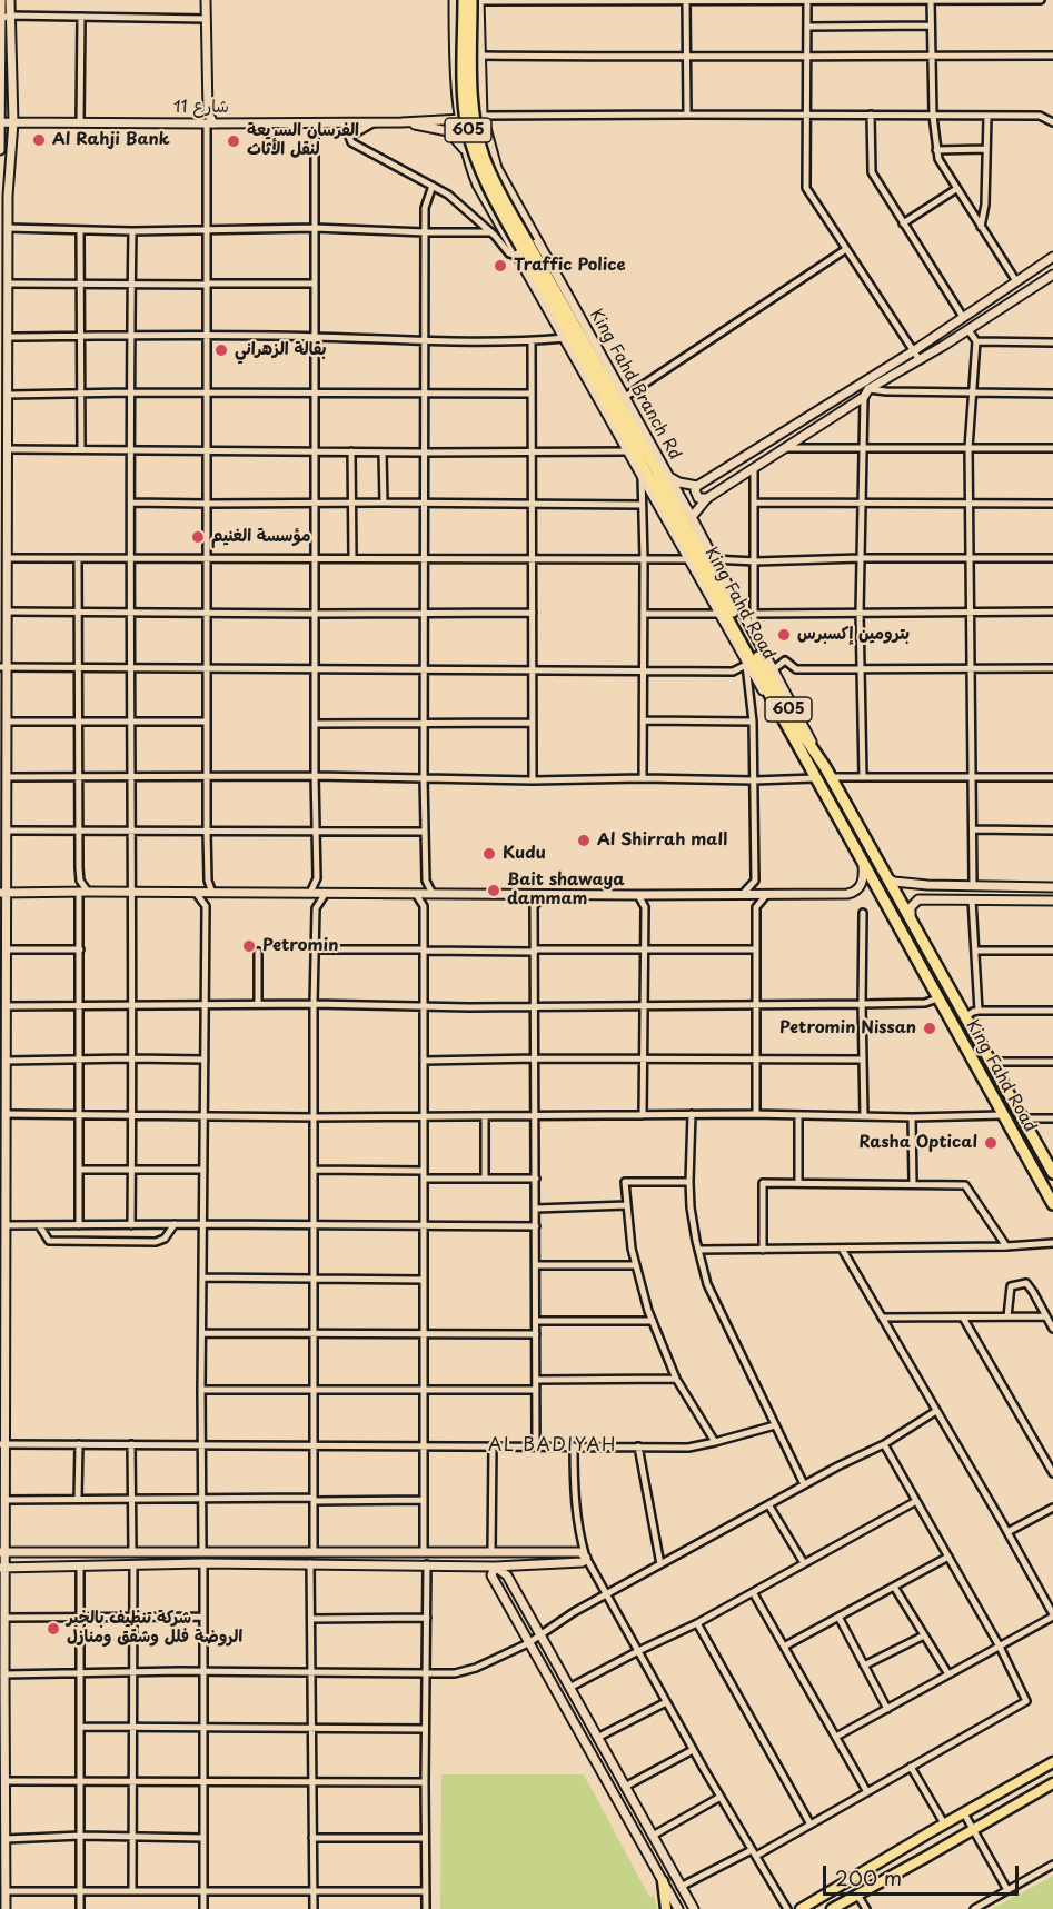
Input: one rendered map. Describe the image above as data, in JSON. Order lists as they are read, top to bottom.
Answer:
{
  "streets": {
    "highway": ["605", "King Fahd Road"],
    "street": ["شارع 11", "King Fahd Branch Rd"]
  },
  "crossings": [
    ["شارع 11", "King Fahd Branch Rd"],
    ["King Fahd Branch Rd", "King Fahd Road"]
  ],
  "districts": ["AL BADIYAH"],
  "places": [
    "Al Rahji Bank",
    "الفرسان السريعة لنقل الأثاث",
    "Traffic Police",
    "بقالة الزهراني",
    "مؤسسة الغنيم",
    "بترومين إكسبرس",
    "Al Shirrah mall",
    "Kudu",
    "Bait shawaya dammam",
    "Petromin",
    "Petromin Nissan",
    "Rasha Optical",
    "شركة تنظيف بالخبر الروضة فلل وشقق ومنازل"
  ],
  "scale_bar": "200 m"
}
